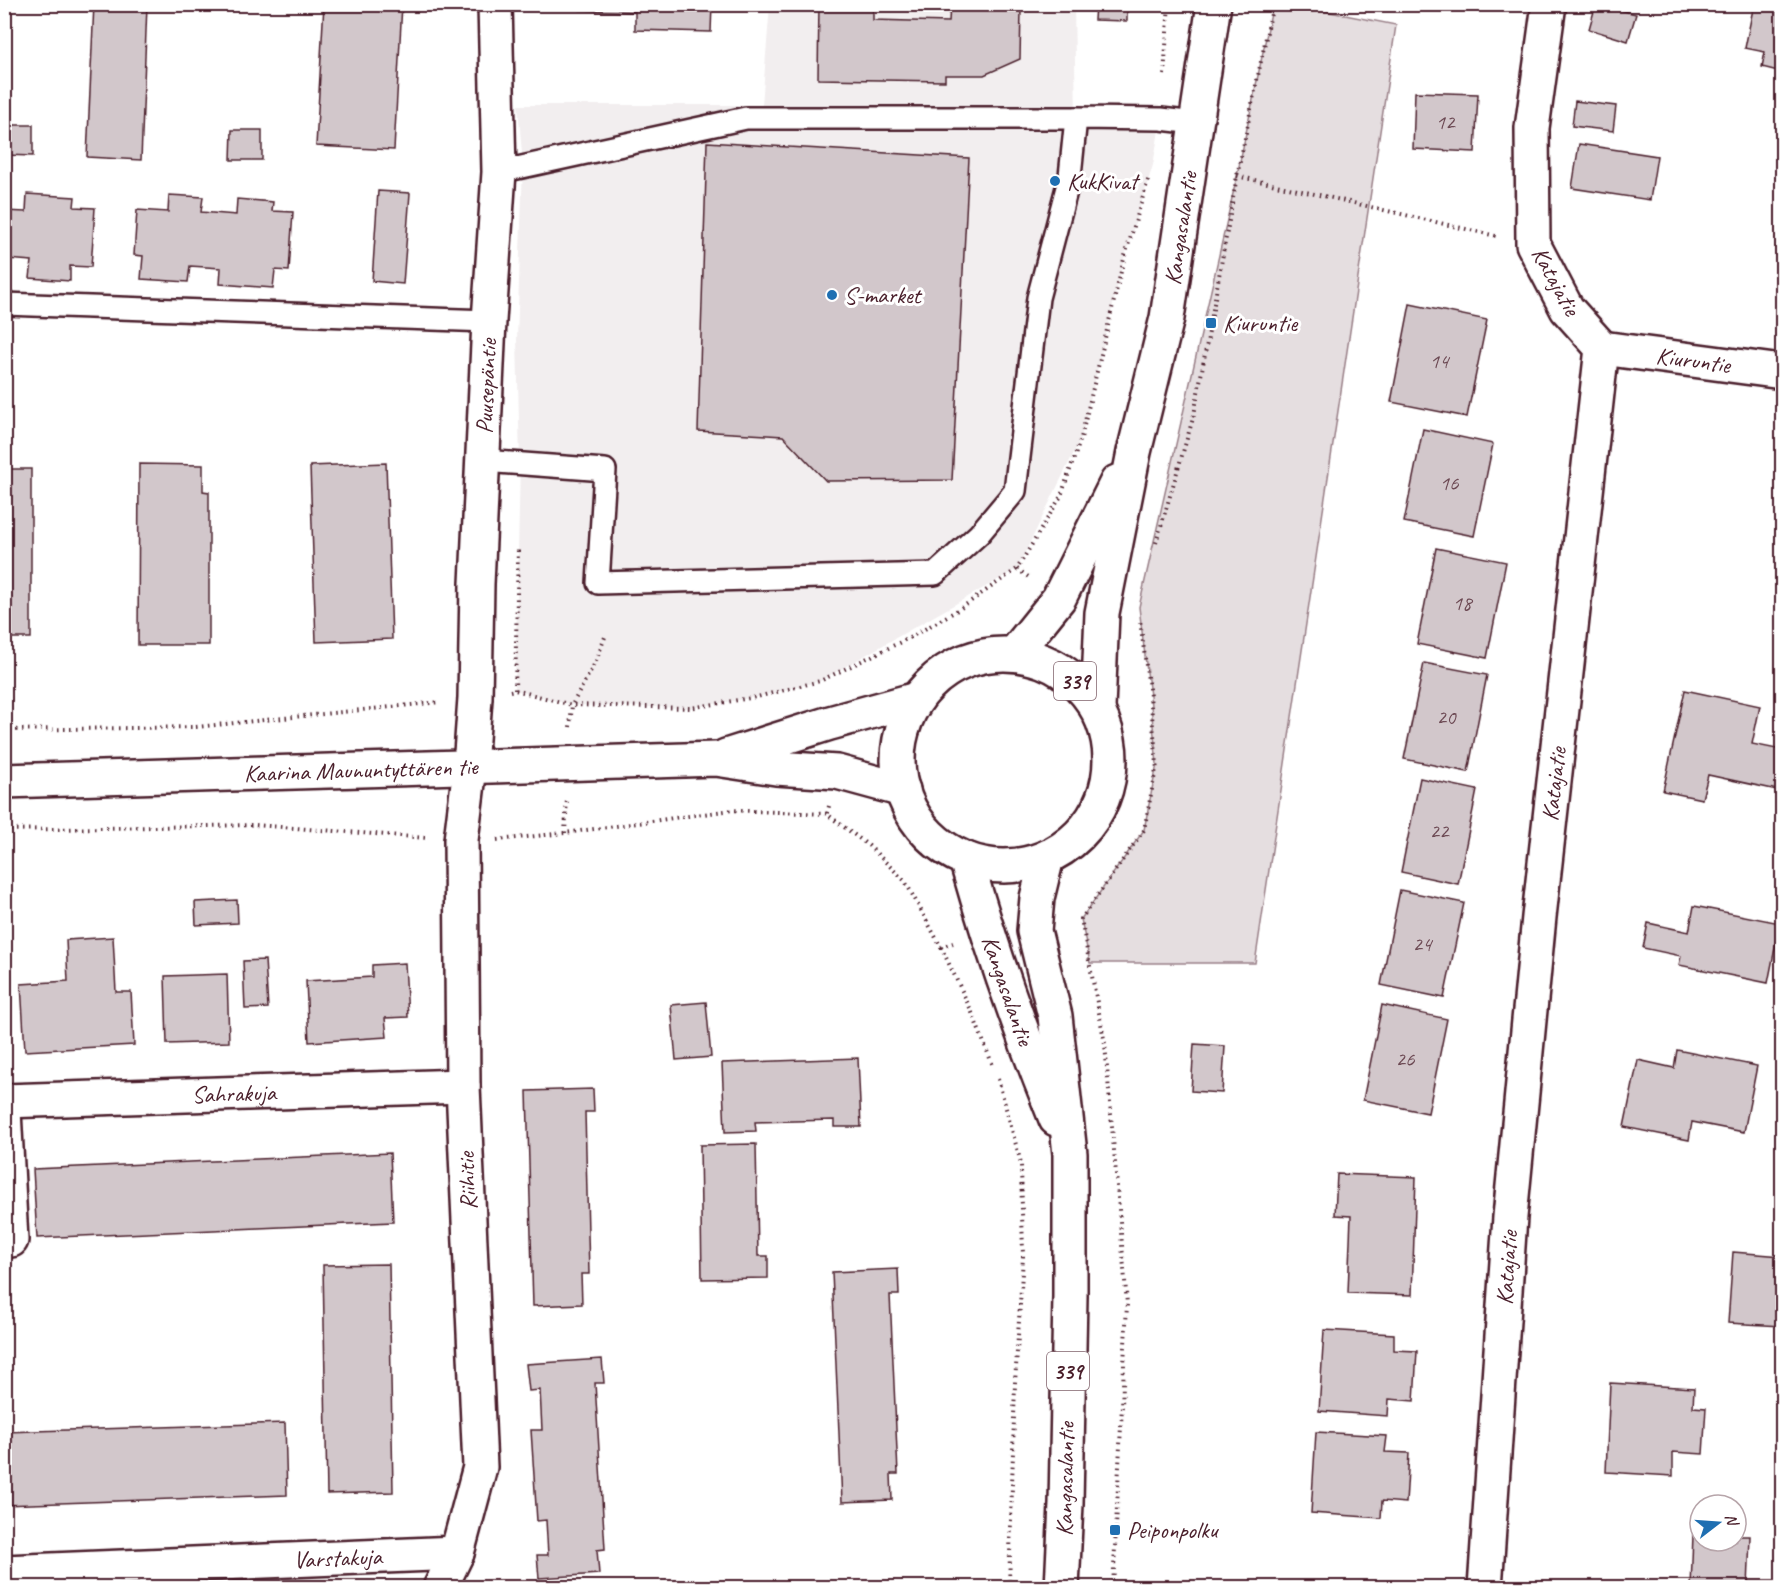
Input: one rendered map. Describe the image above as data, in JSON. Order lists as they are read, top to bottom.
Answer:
{
  "streets": {
    "street": [
      "Kangasalantie",
      "Katajatie",
      "Kiuruntie",
      "Puusepäntie",
      "339",
      "Kaarina Maununtyttären tie",
      "Sahrakuja",
      "Riihitie",
      "Varstakuja"
    ]
  },
  "crossings": [
    ["Kangasalantie", "339"],
    ["Kangasalantie", "Kaarina Maununtyttären tie"],
    ["Katajatie", "Kiuruntie"],
    ["Puusepäntie", "Kaarina Maununtyttären tie"],
    ["Puusepäntie", "Riihitie"],
    ["339", "Kaarina Maununtyttären tie"],
    ["Kaarina Maununtyttären tie", "Riihitie"],
    ["Sahrakuja", "Riihitie"],
    ["Riihitie", "Varstakuja"]
  ],
  "places": {
    "other": ["KukKivat", "S-market"],
    "transit": ["Kiuruntie", "Peiponpolku"]
  },
  "house_numbers": [
    "12",
    "14",
    "16",
    "18",
    "20",
    "22",
    "24",
    "26"
  ],
  "north": "right"
}
